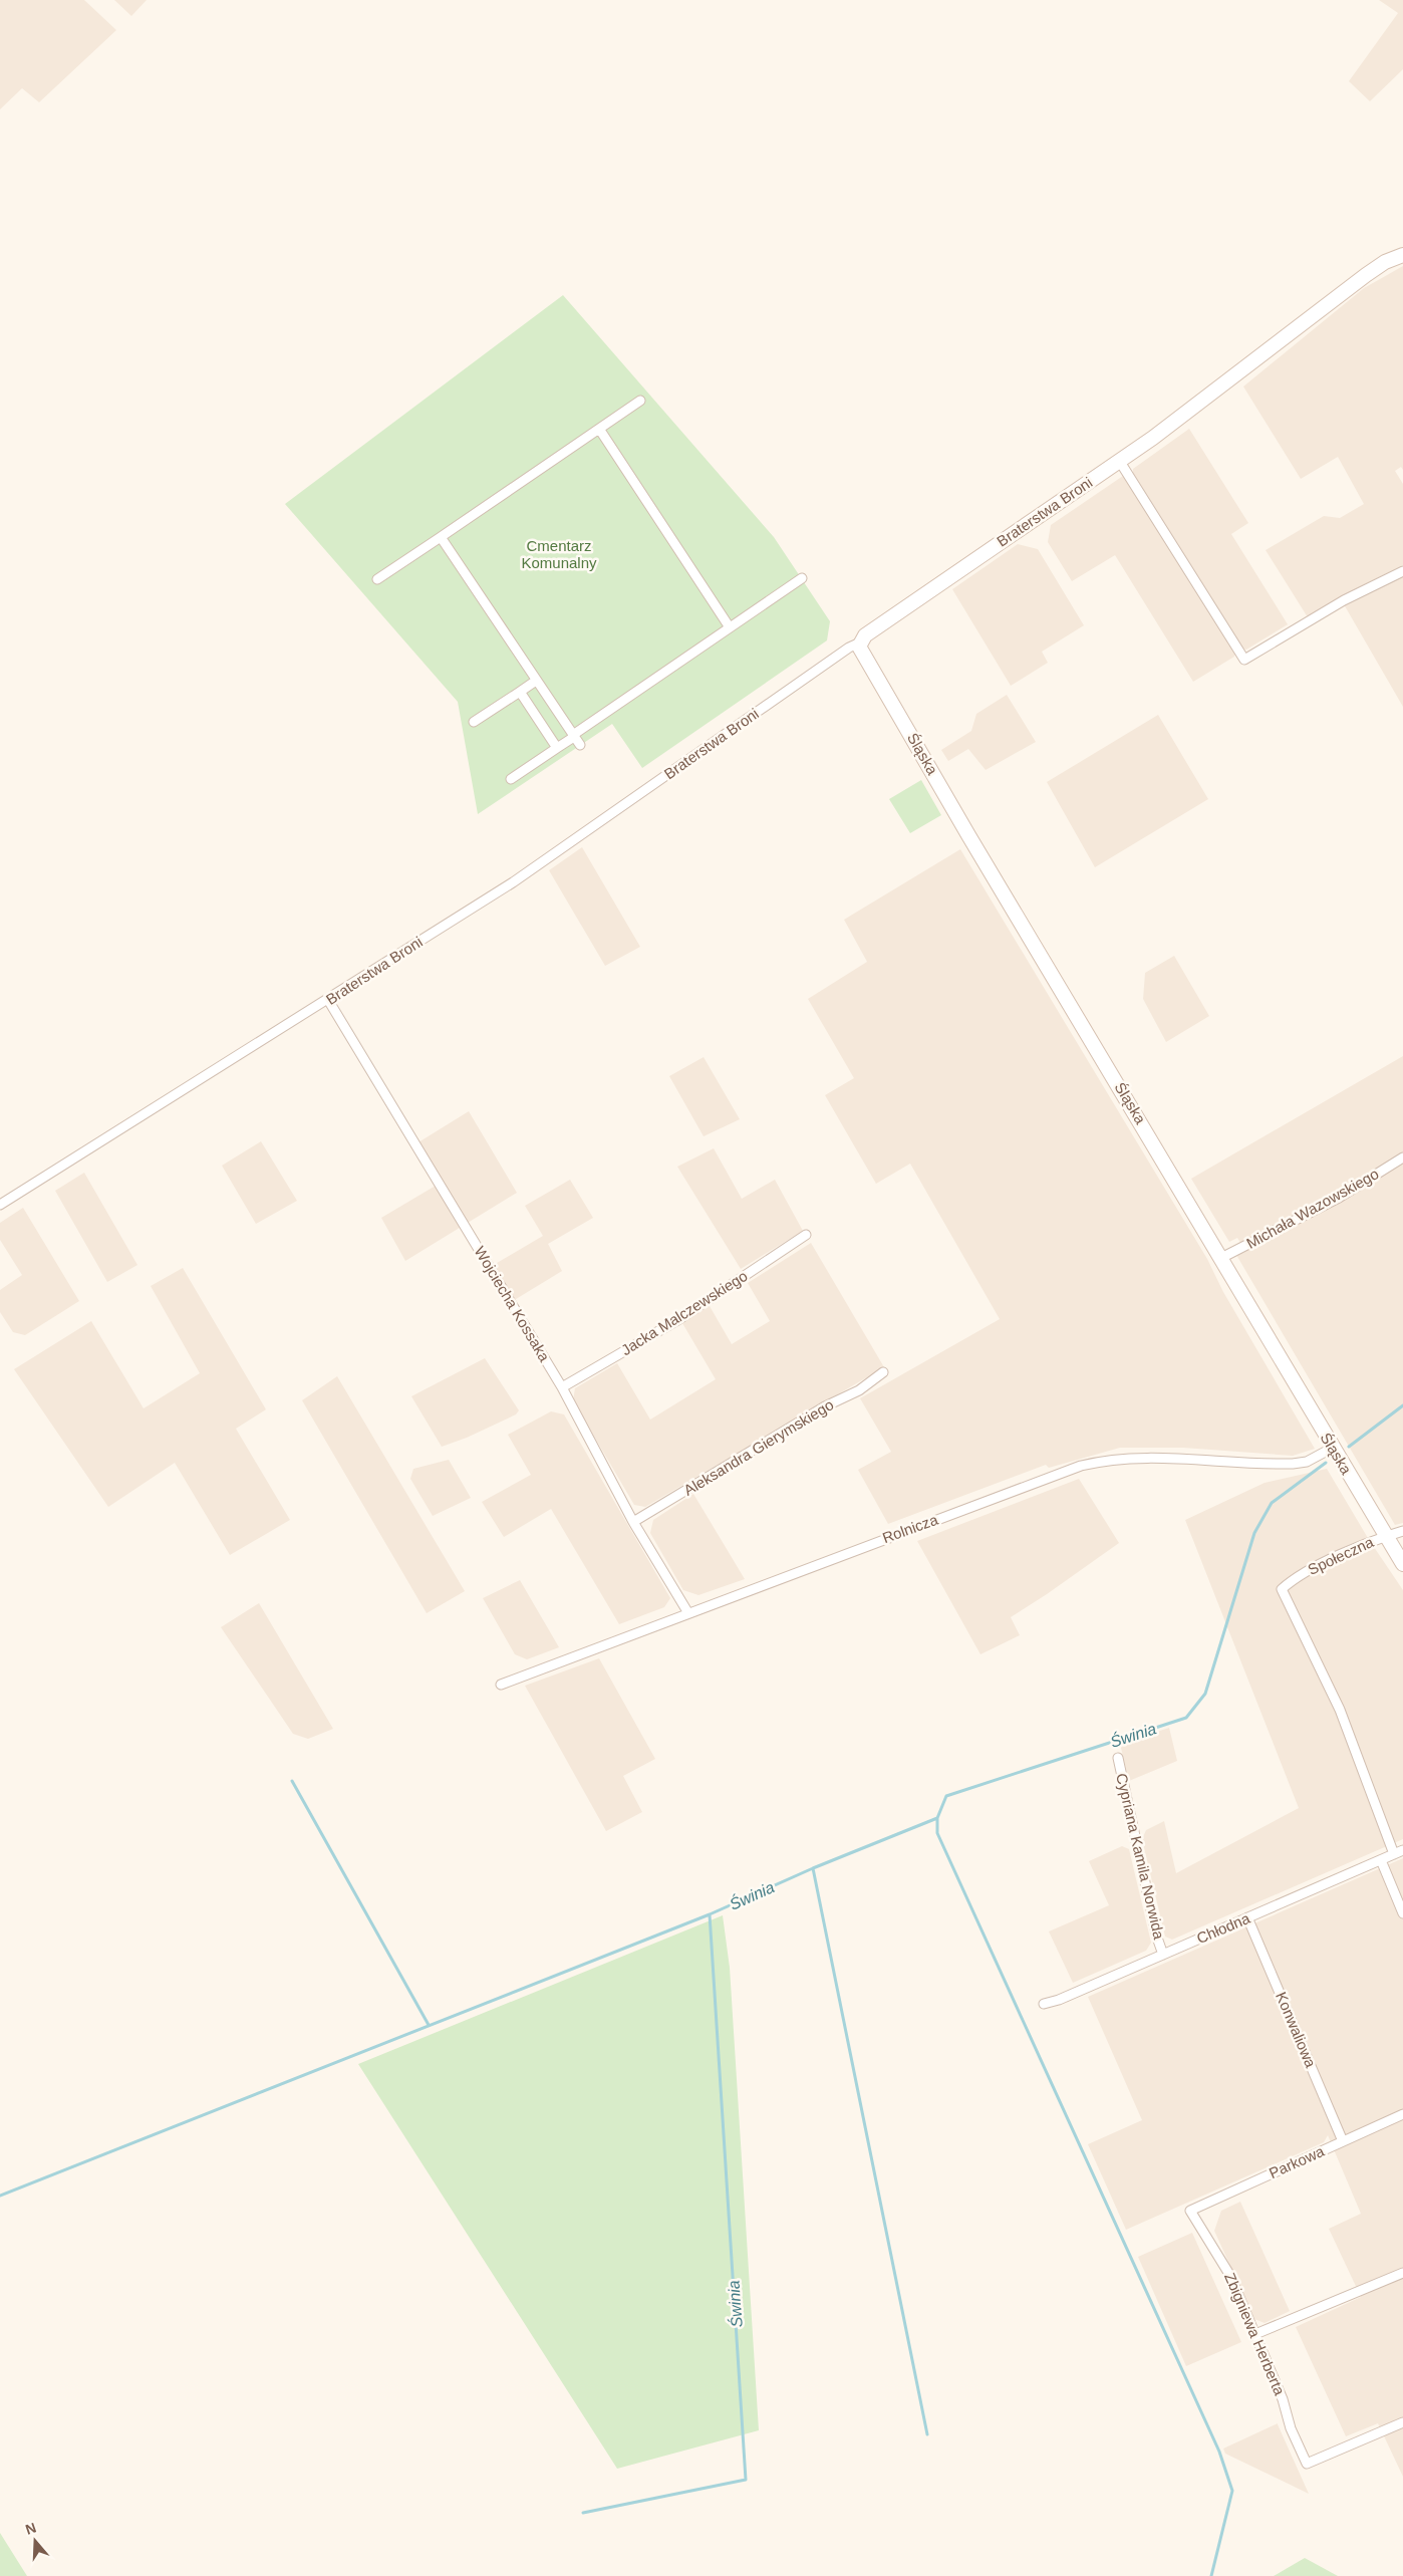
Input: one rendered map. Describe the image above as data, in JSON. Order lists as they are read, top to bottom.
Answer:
{
  "streets": {
    "street": [
      "Braterstwa Broni",
      "Śląska",
      "Michała Wazowskiego",
      "Wojciecha Kossaka",
      "Jacka Malczewskiego",
      "Aleksandra Gierymskiego",
      "Rolnicza",
      "Społeczna",
      "Cypriana Kamila Norwida",
      "Chłodna",
      "Konwaliowa",
      "Parkowa",
      "Zbigniewa Herberta"
    ]
  },
  "crossings": [
    ["Braterstwa Broni", "Śląska"],
    ["Braterstwa Broni", "Wojciecha Kossaka"],
    ["Śląska", "Michała Wazowskiego"],
    ["Śląska", "Rolnicza"],
    ["Śląska", "Społeczna"],
    ["Wojciecha Kossaka", "Jacka Malczewskiego"],
    ["Wojciecha Kossaka", "Aleksandra Gierymskiego"],
    ["Wojciecha Kossaka", "Rolnicza"],
    ["Społeczna", "Chłodna"],
    ["Cypriana Kamila Norwida", "Chłodna"],
    ["Chłodna", "Konwaliowa"],
    ["Konwaliowa", "Parkowa"],
    ["Parkowa", "Zbigniewa Herberta"]
  ],
  "water": ["Świnia"],
  "parks": ["Cmentarz Komunalny"],
  "north": "top"
}
